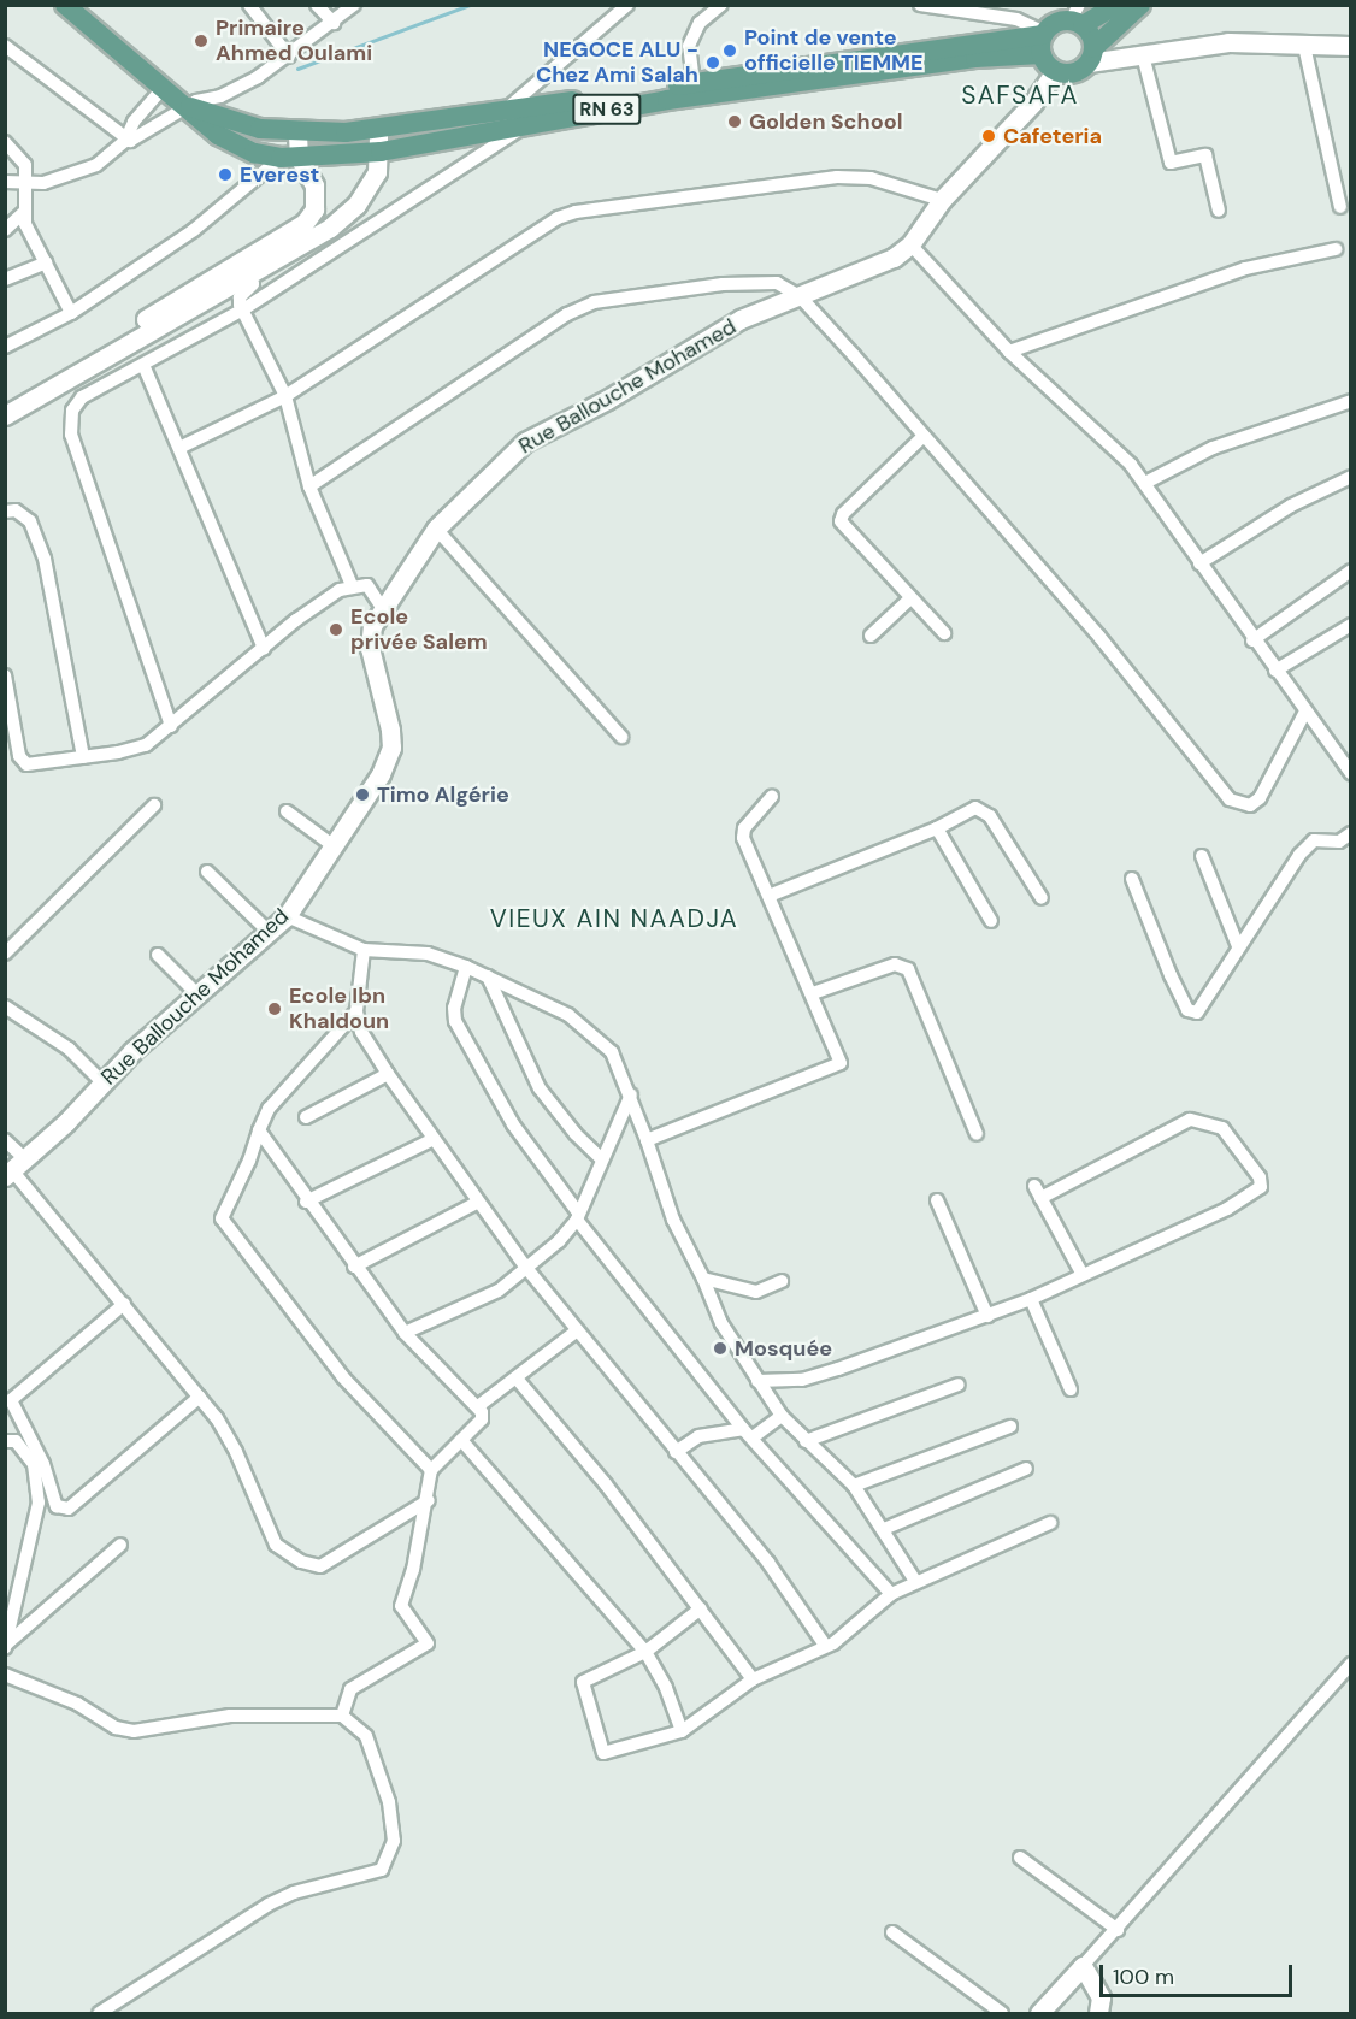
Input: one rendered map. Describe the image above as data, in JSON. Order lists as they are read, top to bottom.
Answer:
{
  "streets": {
    "main road": ["RN 63"],
    "street": ["Rue Ballouche Mohamed"]
  },
  "crossings": [
    ["RN 63", "Rue Ballouche Mohamed"]
  ],
  "districts": ["SAFSAFA", "VIEUX AIN NAADJA"],
  "places": [
    "Primaire Ahmed Oulami",
    "Point de vente officielle TIEMME",
    "NEGOCE ALU - Chez Ami Salah",
    "Golden School",
    "Cafeteria",
    "Everest",
    "Ecole privée Salem",
    "Timo Algérie",
    "Ecole Ibn Khaldoun",
    "Mosquée"
  ],
  "scale_bar": "100 m"
}
